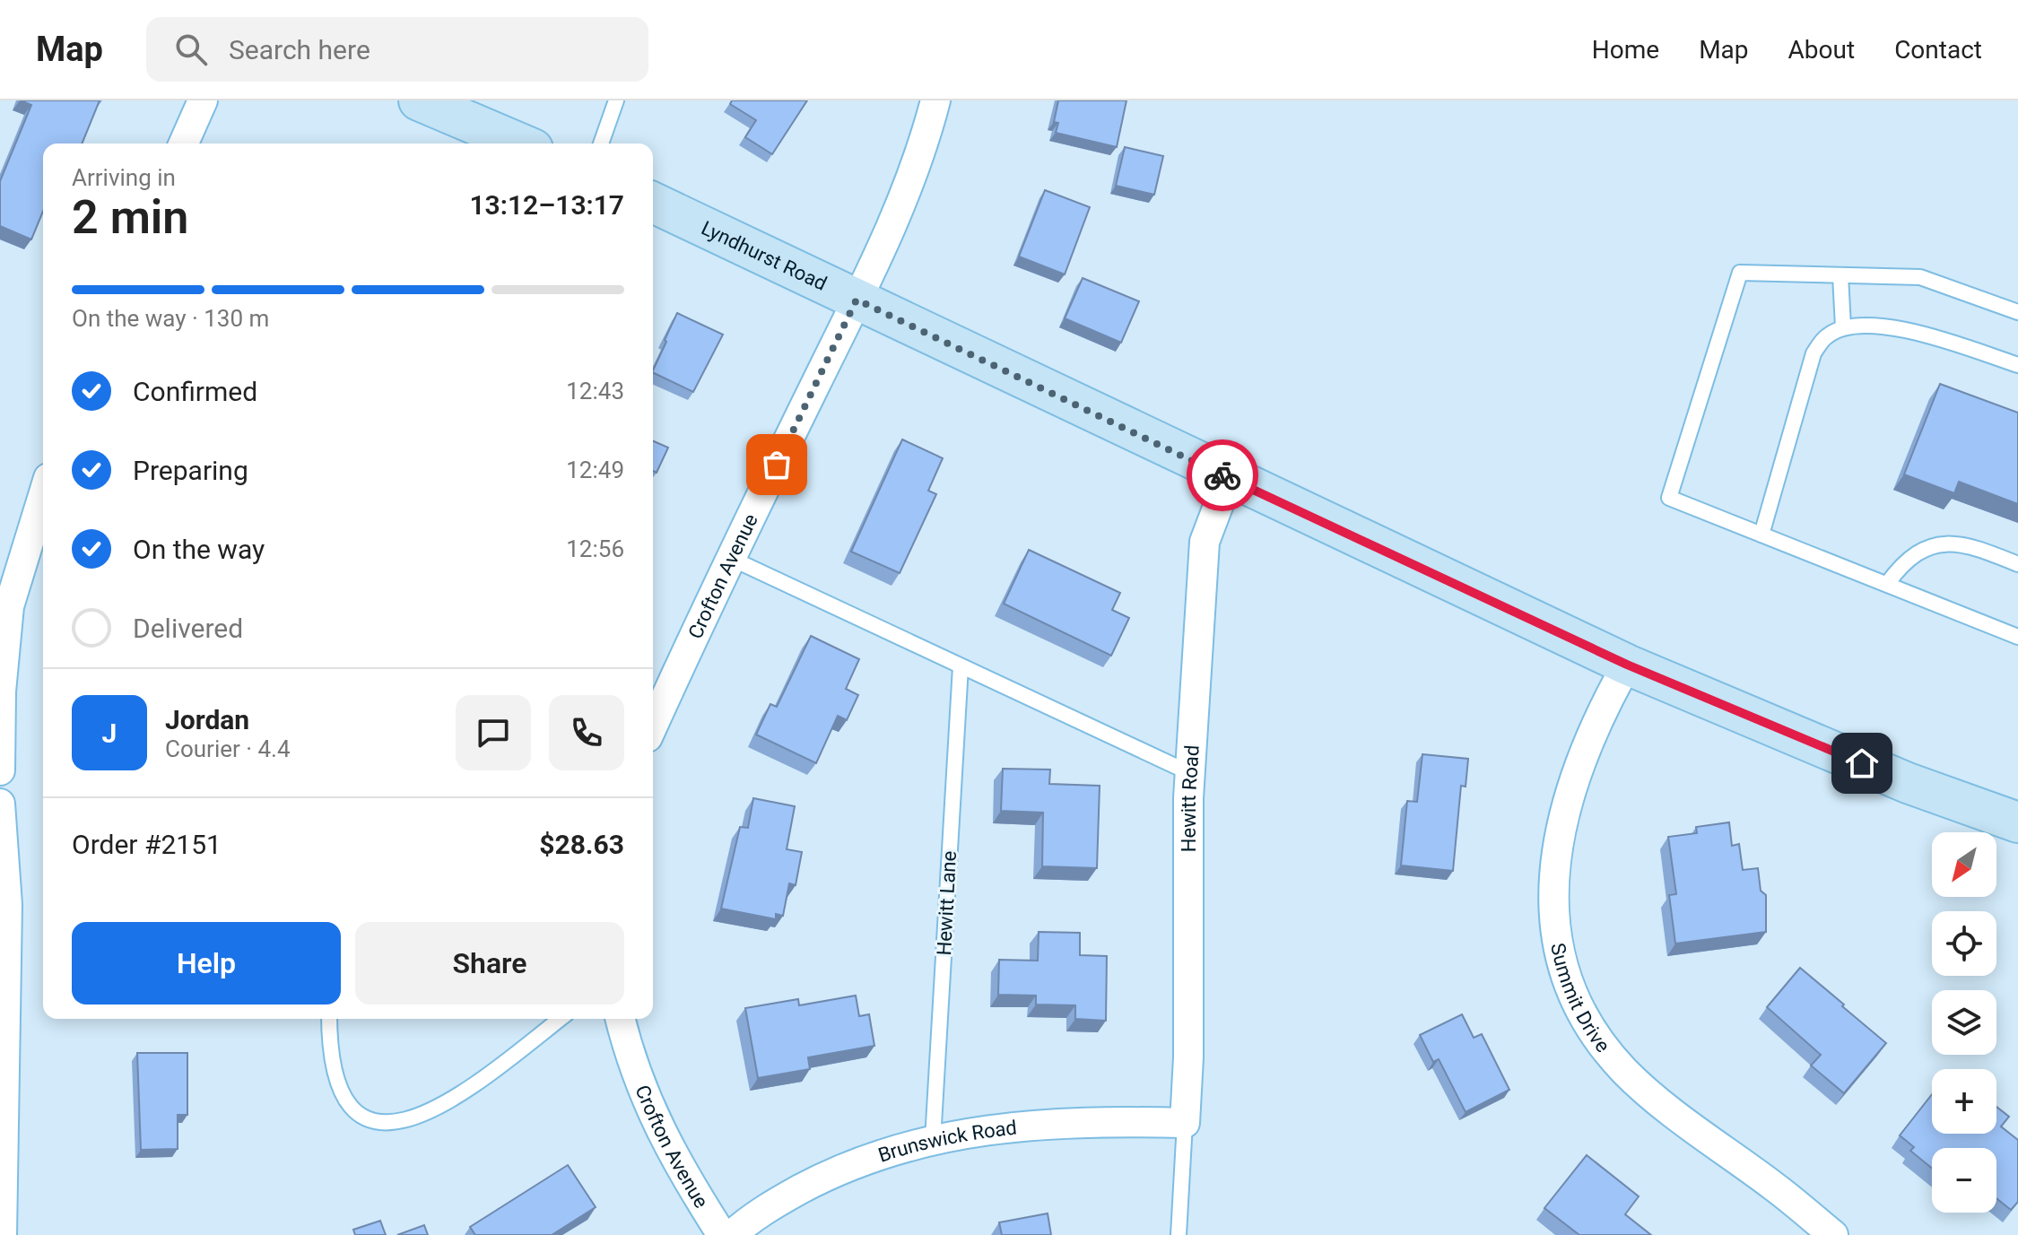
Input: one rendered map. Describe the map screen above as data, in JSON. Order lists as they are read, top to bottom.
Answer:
{
  "streets": {
    "main road": ["Lyndhurst Road"],
    "street": [
      "Crofton Avenue",
      "Hewitt Road",
      "Summit Drive",
      "Brunswick Road"
    ],
    "lane": ["Hewitt Lane"]
  },
  "crossings": [
    ["Lyndhurst Road", "Crofton Avenue"],
    ["Lyndhurst Road", "Hewitt Road"],
    ["Lyndhurst Road", "Summit Drive"],
    ["Hewitt Road", "Brunswick Road"],
    ["Hewitt Lane", "Brunswick Road"]
  ],
  "north": "bottom left",
  "page": {
    "header": "Map",
    "search": "Search here",
    "nav": [
      "Home",
      "Map",
      "About",
      "Contact"
    ],
    "heading": ["2 min", "Arriving in", "13:12–13:17"],
    "panel": [
      "Jordan",
      "Courier · 4.4",
      "Order #2151",
      "$28.63"
    ],
    "bar": "On the way · 130 m",
    "list": [
      ["Confirmed", "12:43"],
      ["Preparing", "12:49"],
      ["On the way", "12:56"],
      "Delivered"
    ],
    "round": "J",
    "map_buttons": ["+", "−"],
    "buttons": ["Help", "Share"]
  }
}
